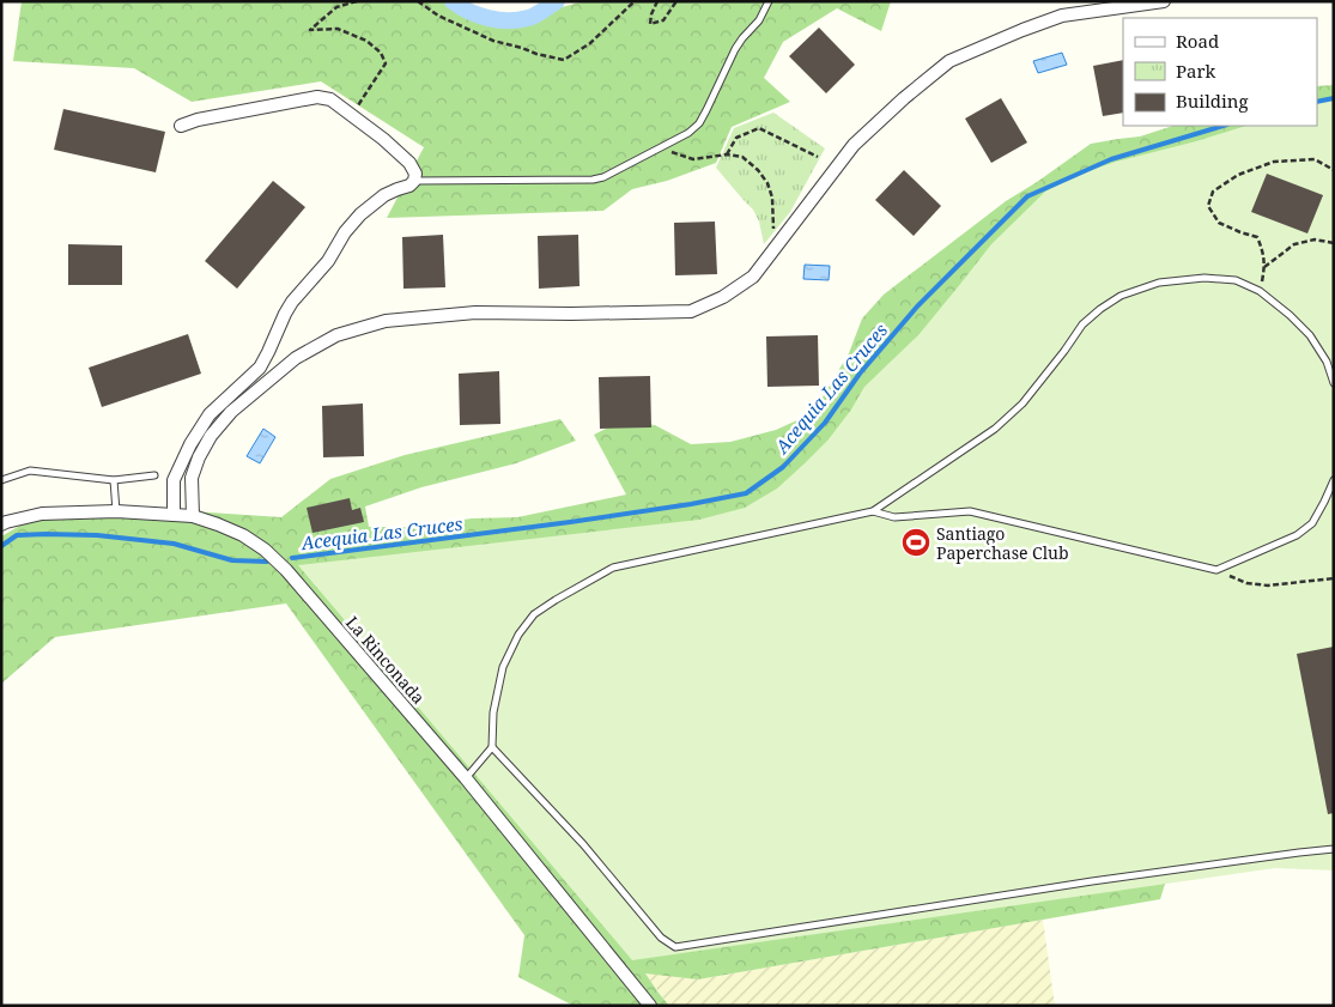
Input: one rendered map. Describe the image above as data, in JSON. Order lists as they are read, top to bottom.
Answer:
{
  "streets": {
    "street": ["La Rinconada"]
  },
  "water": ["Acequia Las Cruces"],
  "places": {
    "sports": ["Santiago Paperchase Club"]
  },
  "legend": ["Road", "Park", "Building"]
}
